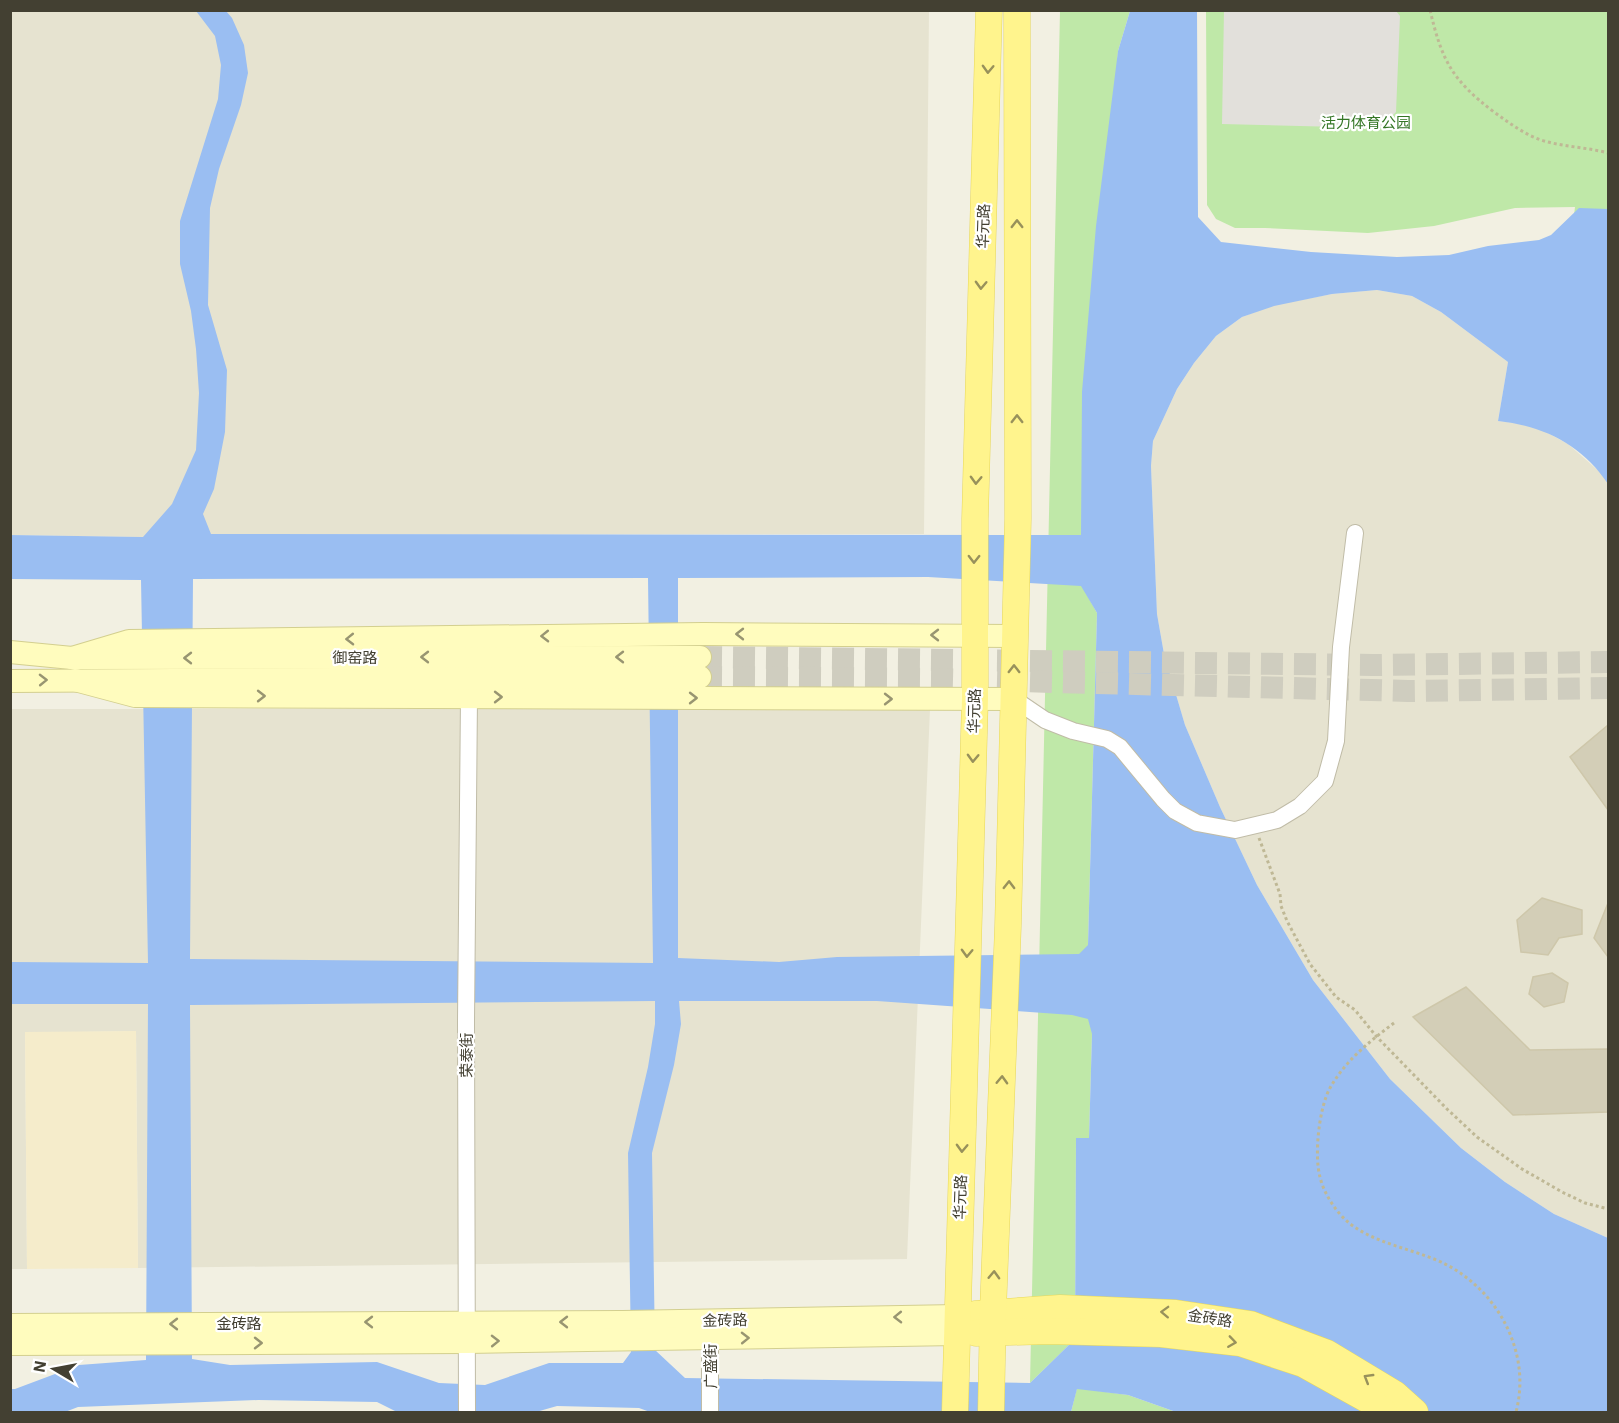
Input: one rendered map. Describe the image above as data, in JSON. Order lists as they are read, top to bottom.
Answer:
{
  "streets": {
    "main road": ["华元路", "金砖路"],
    "street": ["御窑路", "荣泰街", "广盛街"]
  },
  "crossings": [
    ["华元路", "金砖路"],
    ["荣泰街", "金砖路"],
    ["金砖路", "广盛街"]
  ],
  "parks": ["活力体育公园"],
  "north": "left"
}
